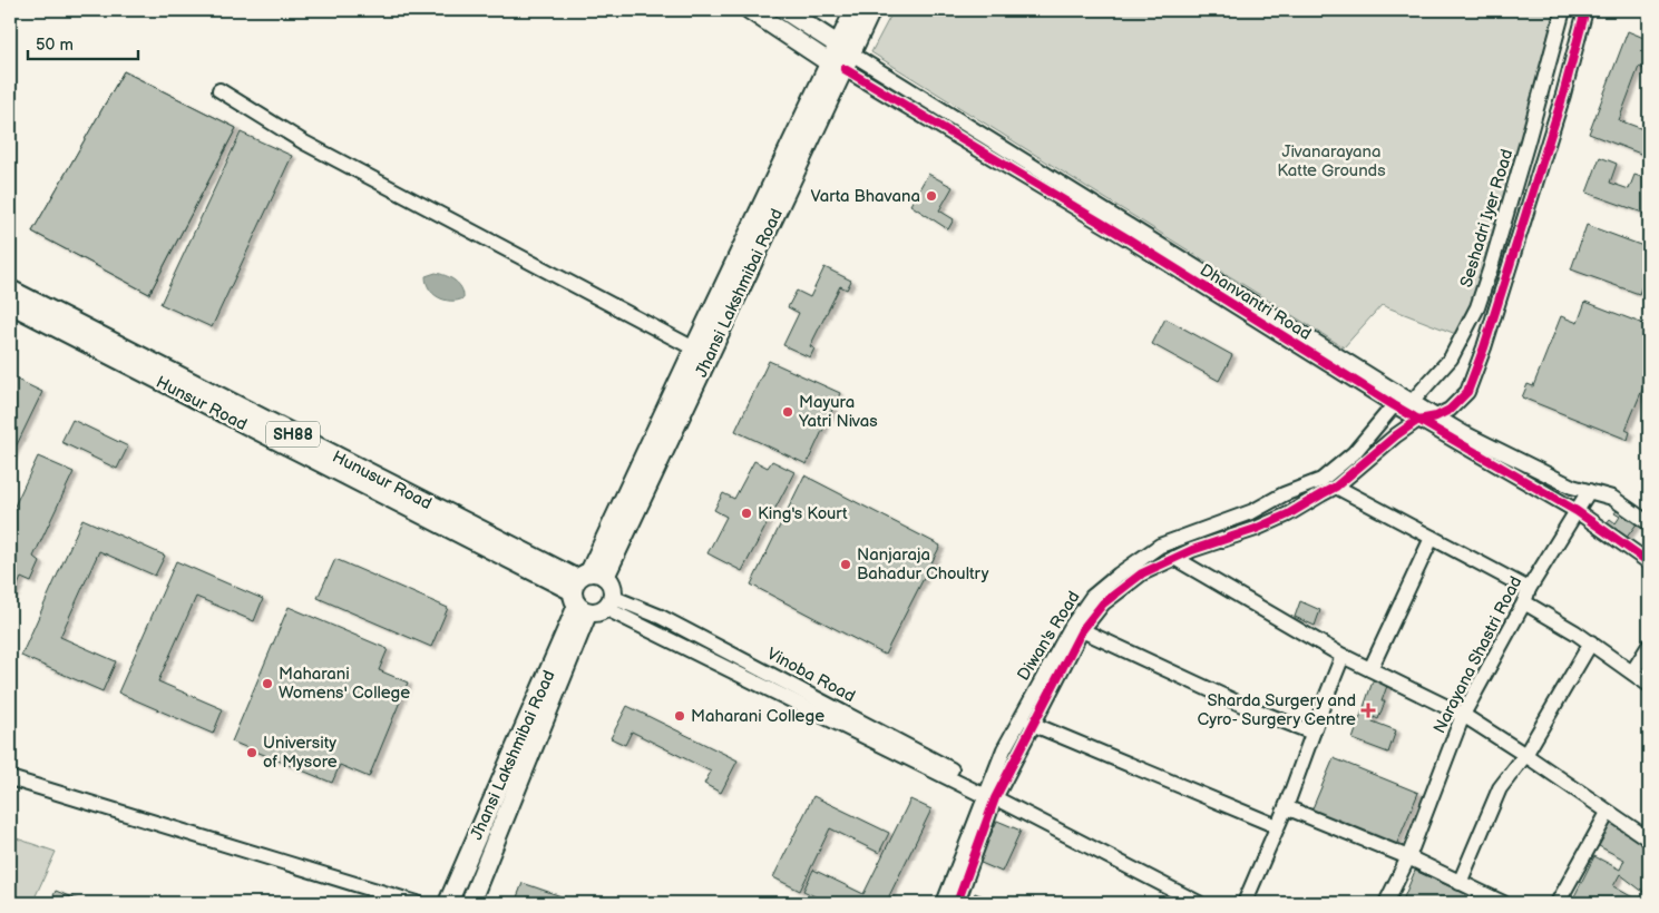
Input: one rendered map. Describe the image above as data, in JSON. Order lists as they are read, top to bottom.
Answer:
{
  "streets": {
    "main road": [
      "Jhansi Lakshmibai Road",
      "Hunsur Road",
      "SH88",
      "Hunusur Road"
    ],
    "street": [
      "Seshadri Iyer Road",
      "Dhanvantri Road",
      "Diwan's Road",
      "Narayana Shastri Road",
      "Vinoba Road"
    ]
  },
  "crossings": [
    ["Seshadri Iyer Road", "Dhanvantri Road"],
    ["Jhansi Lakshmibai Road", "Dhanvantri Road"],
    ["Jhansi Lakshmibai Road", "Hunsur Road"],
    ["Jhansi Lakshmibai Road", "Hunusur Road"],
    ["Jhansi Lakshmibai Road", "Vinoba Road"],
    ["Dhanvantri Road", "Diwan's Road"],
    ["Dhanvantri Road", "Narayana Shastri Road"],
    ["Hunsur Road", "Hunusur Road"],
    ["Hunsur Road", "Vinoba Road"],
    ["Hunusur Road", "Vinoba Road"],
    ["Diwan's Road", "Vinoba Road"]
  ],
  "parks": ["Jivanarayana Katte Grounds"],
  "places": {
    "other": [
      "Varta Bhavana",
      "Mayura Yatri Nivas",
      "King's Kourt",
      "Nanjaraja Bahadur Choultry",
      "Maharani Womens' College",
      "Maharani College",
      "University of Mysore"
    ],
    "health": ["Sharda Surgery and Cyro- Surgery Centre"]
  },
  "scale_bar": "50 m"
}
